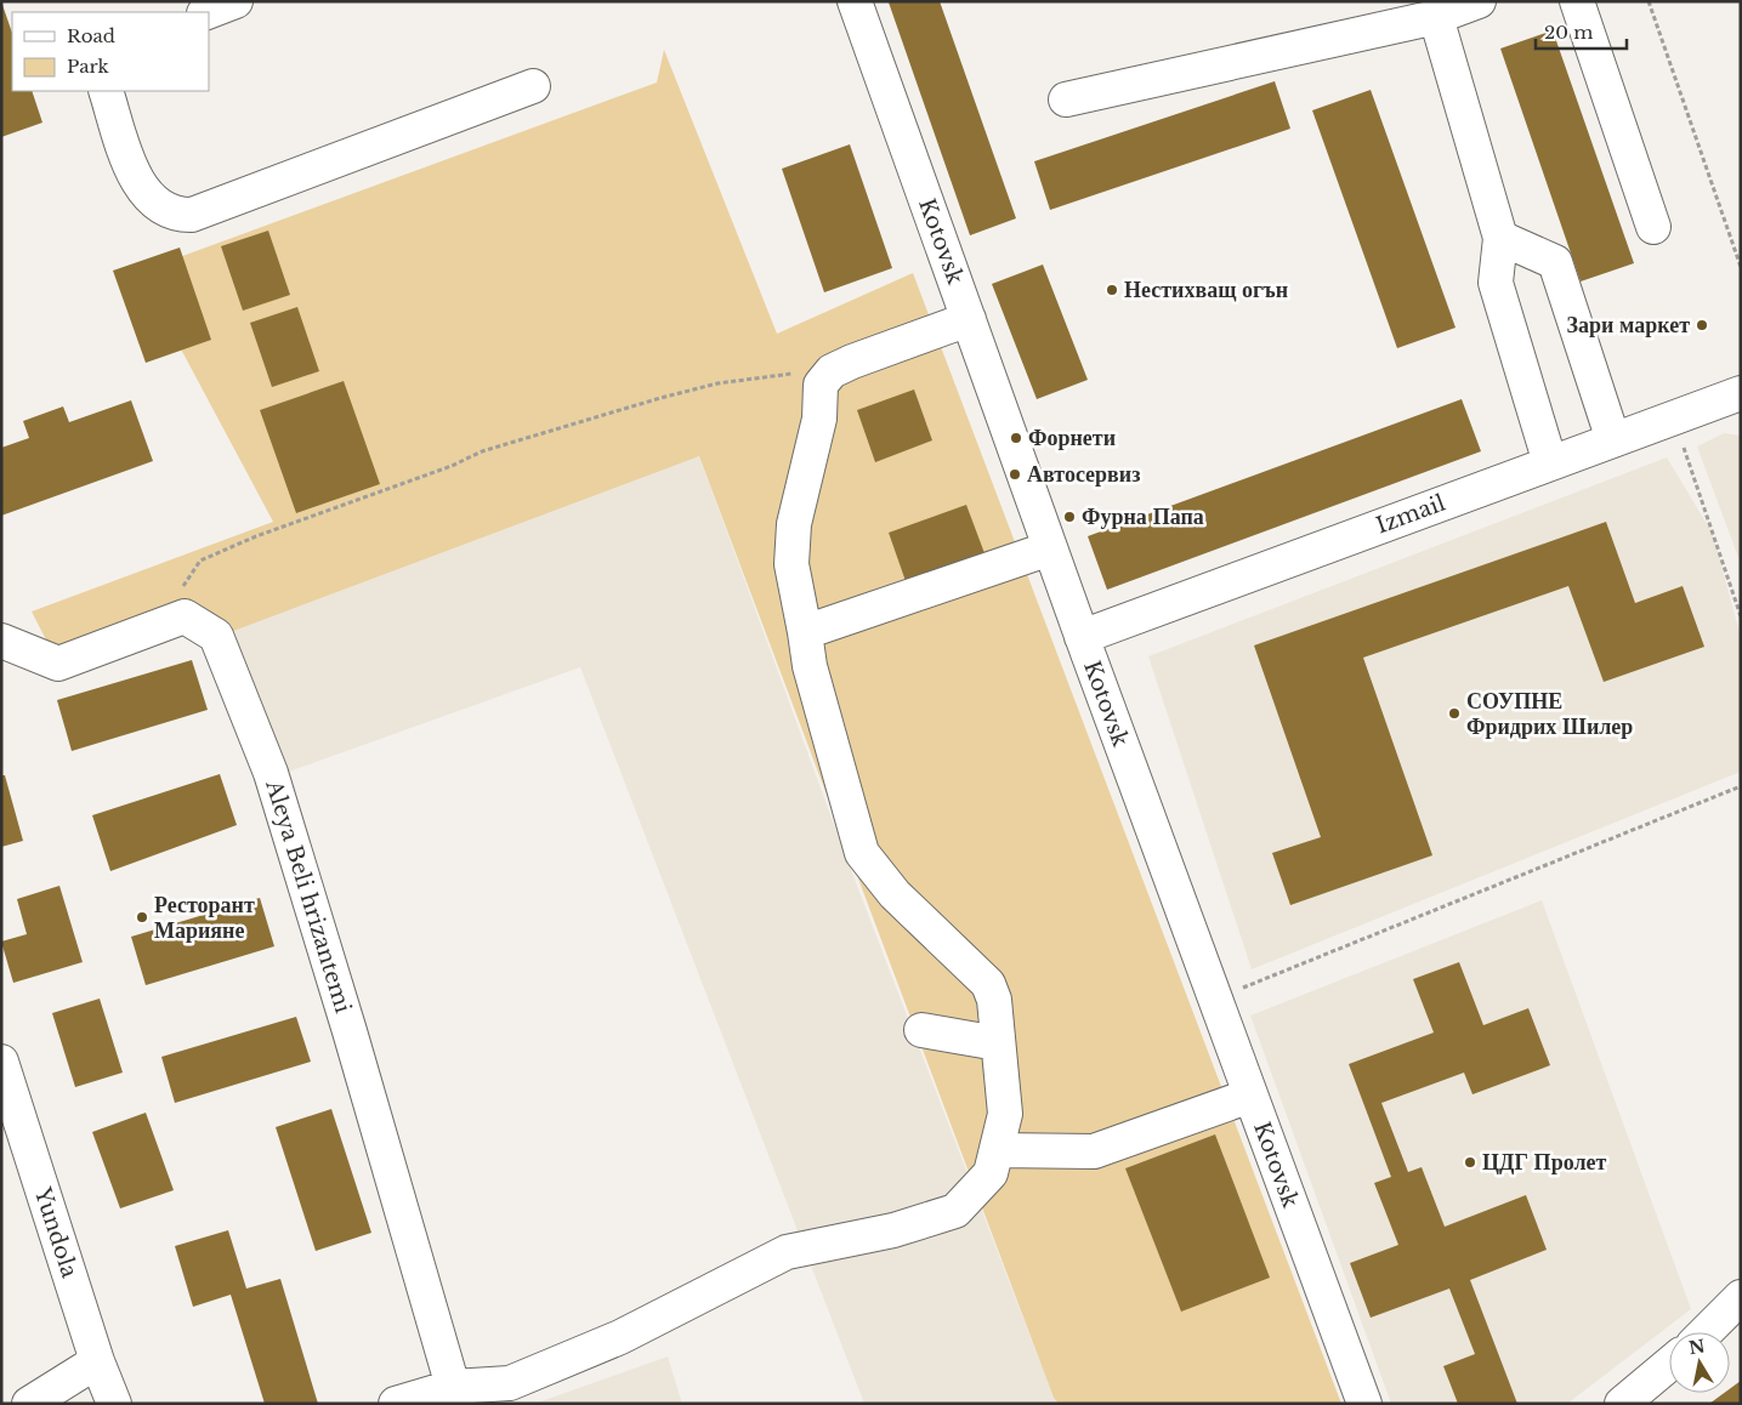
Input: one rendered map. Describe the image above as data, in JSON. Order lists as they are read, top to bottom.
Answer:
{
  "streets": {
    "street": [
      "Kotovsk",
      "Izmail",
      "Aleya Beli hrizantemi",
      "Yundola"
    ]
  },
  "crossings": [
    ["Kotovsk", "Izmail"]
  ],
  "places": [
    "Нестихващ огън",
    "Зари маркет",
    "Форнети",
    "Автосервиз",
    "Фурна Папа",
    "СОУПНЕ Фридрих Шилер",
    "Ресторант Марияне",
    "ЦДГ Пролет"
  ],
  "legend": ["Road", "Park"],
  "scale_bar": "20 m",
  "north": "top"
}
